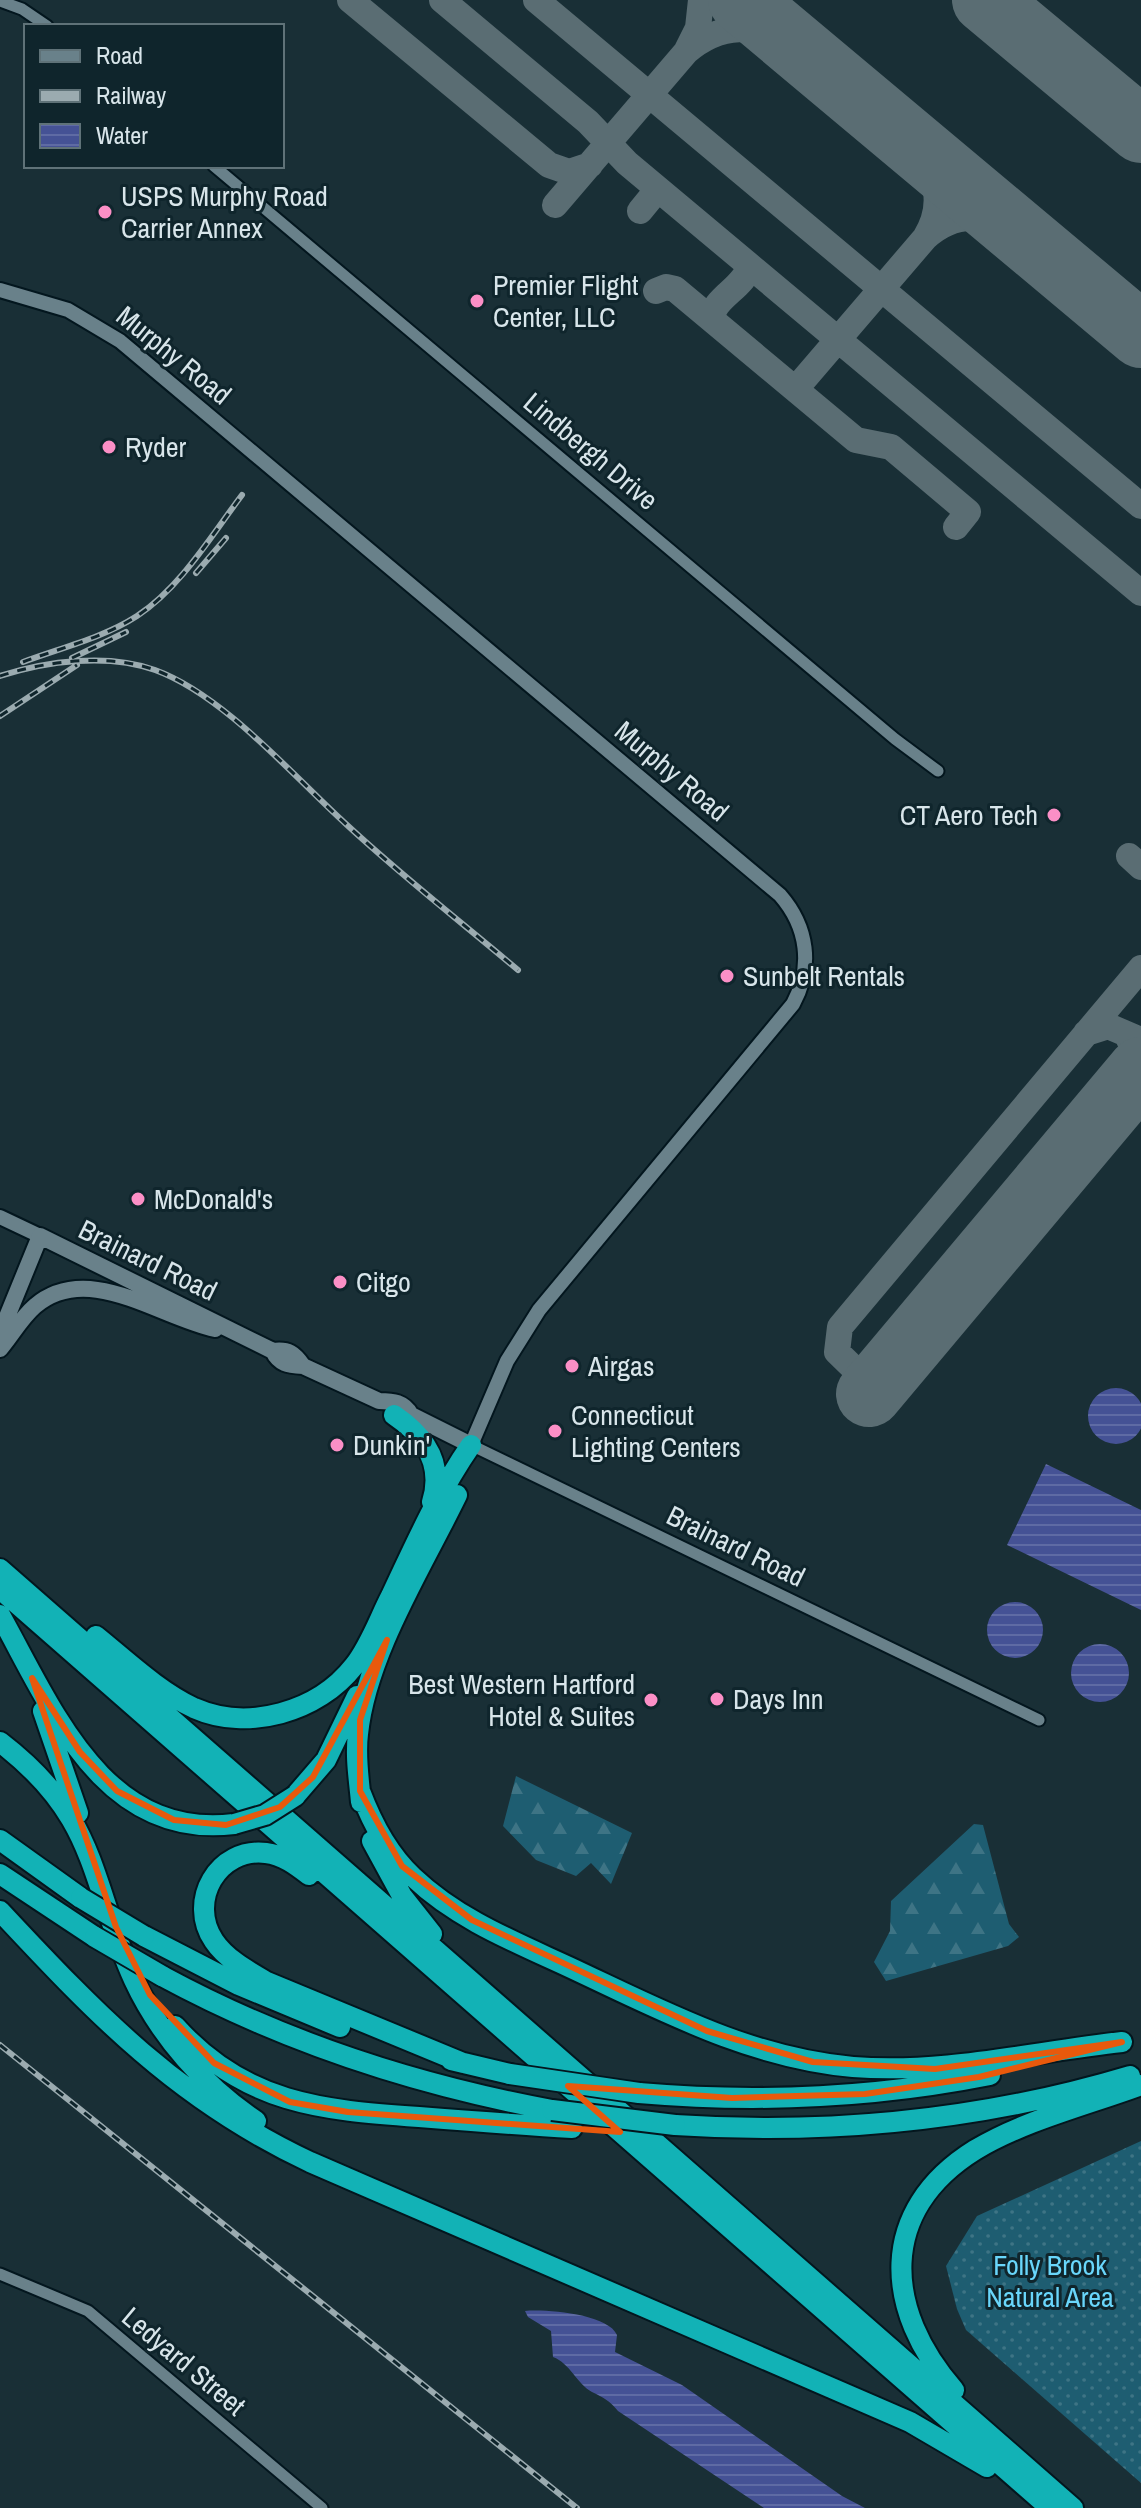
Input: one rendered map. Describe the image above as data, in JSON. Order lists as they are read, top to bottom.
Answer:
{
  "streets": {
    "main road": ["Brainard Road"],
    "street": ["Murphy Road", "Lindbergh Drive", "Ledyard Street"]
  },
  "crossings": [
    ["Murphy Road", "Brainard Road"]
  ],
  "parks": ["Folly Brook Natural Area"],
  "places": [
    "USPS Murphy Road Carrier Annex",
    "Premier Flight Center, LLC",
    "Ryder",
    "CT Aero Tech",
    "Sunbelt Rentals",
    "McDonald's",
    "Citgo",
    "Airgas",
    "Connecticut Lighting Centers",
    "Dunkin'",
    "Days Inn",
    "Best Western Hartford Hotel & Suites"
  ],
  "legend": ["Road", "Railway", "Water"]
}
